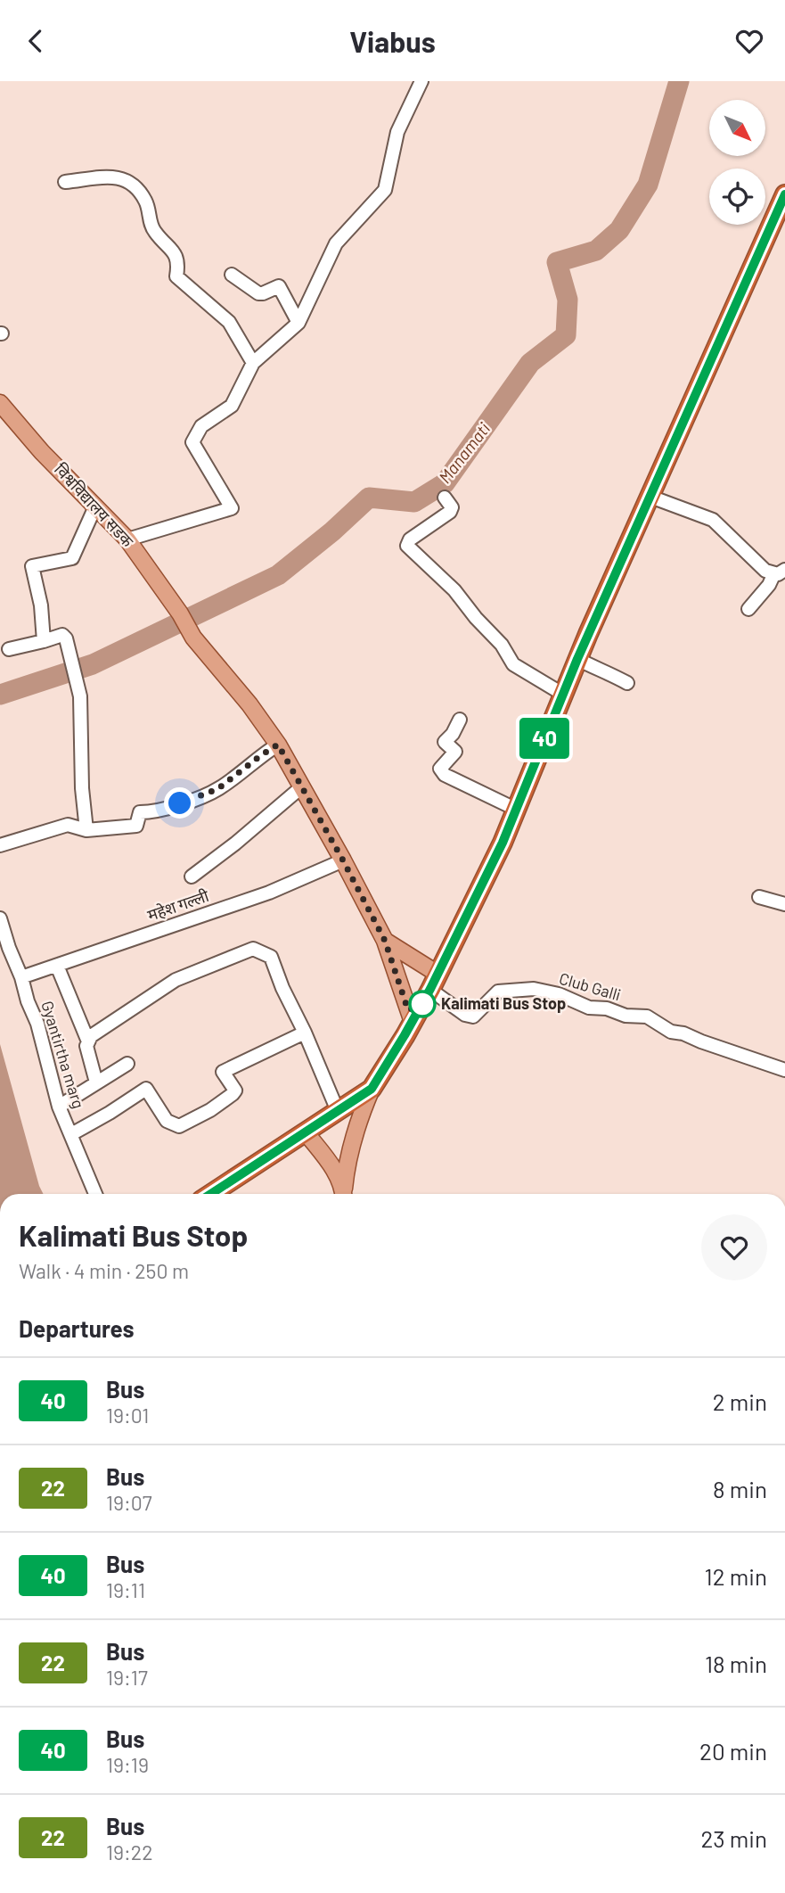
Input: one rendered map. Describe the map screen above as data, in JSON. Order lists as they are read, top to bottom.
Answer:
{
  "streets": {
    "main road": ["विश्वविद्यालय सडक"],
    "street": ["महेश गल्ली", "Club Galli", "Gyantirtha marg"]
  },
  "crossings": [
    ["विश्वविद्यालय सडक", "महेश गल्ली"],
    ["महेश गल्ली", "Gyantirtha marg"]
  ],
  "water": ["Manamati"],
  "places": ["Kalimati Bus Stop"],
  "lines": ["bus line 40"],
  "north": "bottom right",
  "page": {
    "header": "Viabus",
    "on_map": "40",
    "heading": [
      ["Kalimati Bus Stop", "Walk · 4 min · 250 m"],
      "Departures"
    ],
    "list": [
      {
        "mark": "40",
        "name": "Bus",
        "note": "19:01",
        "value": "2 min"
      },
      {
        "mark": "22",
        "name": "Bus",
        "note": "19:07",
        "value": "8 min"
      },
      {
        "mark": "40",
        "name": "Bus",
        "note": "19:11",
        "value": "12 min"
      },
      {
        "mark": "22",
        "name": "Bus",
        "note": "19:17",
        "value": "18 min"
      },
      {
        "mark": "40",
        "name": "Bus",
        "note": "19:19",
        "value": "20 min"
      },
      {
        "mark": "22",
        "name": "Bus",
        "note": "19:22",
        "value": "23 min"
      }
    ]
  }
}
